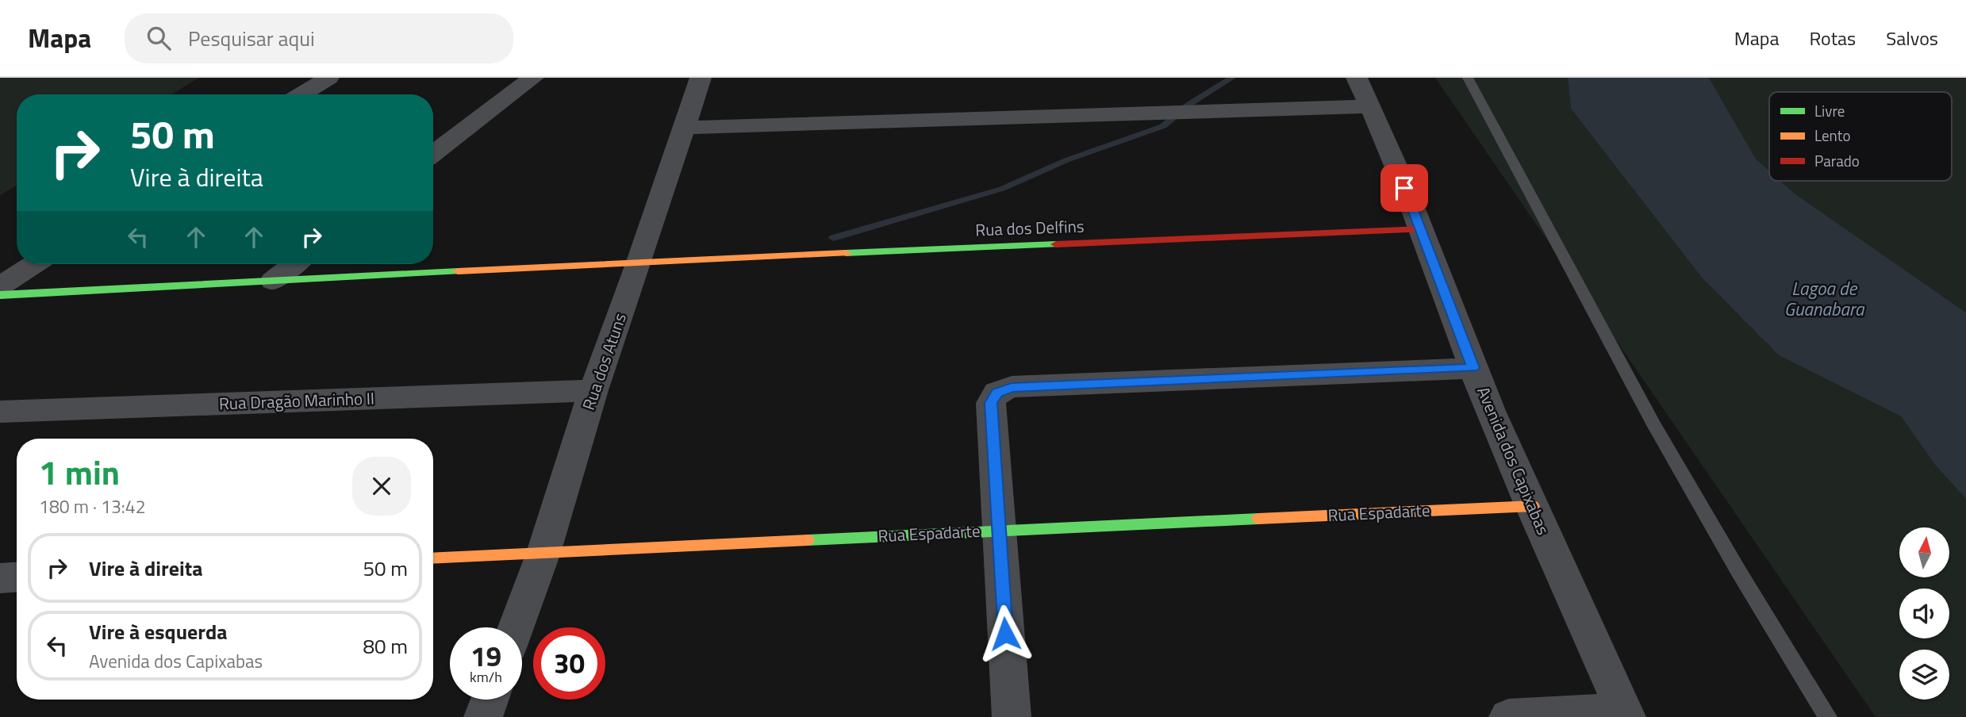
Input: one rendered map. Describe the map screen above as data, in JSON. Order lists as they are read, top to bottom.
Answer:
{
  "streets": {
    "street": [
      "Rua dos Delfins",
      "Rua dos Atuns",
      "Rua Dragão Marinho II",
      "Avenida dos Capixabas",
      "Rua Espadarte"
    ]
  },
  "crossings": [
    ["Rua dos Delfins", "Rua dos Atuns"],
    ["Rua dos Delfins", "Avenida dos Capixabas"],
    ["Rua dos Atuns", "Rua Dragão Marinho II"],
    ["Rua dos Atuns", "Rua Espadarte"],
    ["Avenida dos Capixabas", "Rua Espadarte"]
  ],
  "water": ["Lagoa de Guanabara"],
  "legend": ["Livre", "Lento", "Parado"],
  "north": "top",
  "page": {
    "header": "Mapa",
    "search": "Pesquisar aqui",
    "nav": ["Mapa", "Rotas", "Salvos"],
    "turn": ["50 m", "Vire à direita"],
    "heading": ["1 min", "180 m · 13:42"],
    "list": [
      {
        "name": "Vire à direita",
        "value": "50 m"
      },
      {
        "name": "Vire à esquerda",
        "note": "Avenida dos Capixabas",
        "value": "80 m"
      }
    ],
    "speed": "19 km/h",
    "limit": "30"
  }
}
